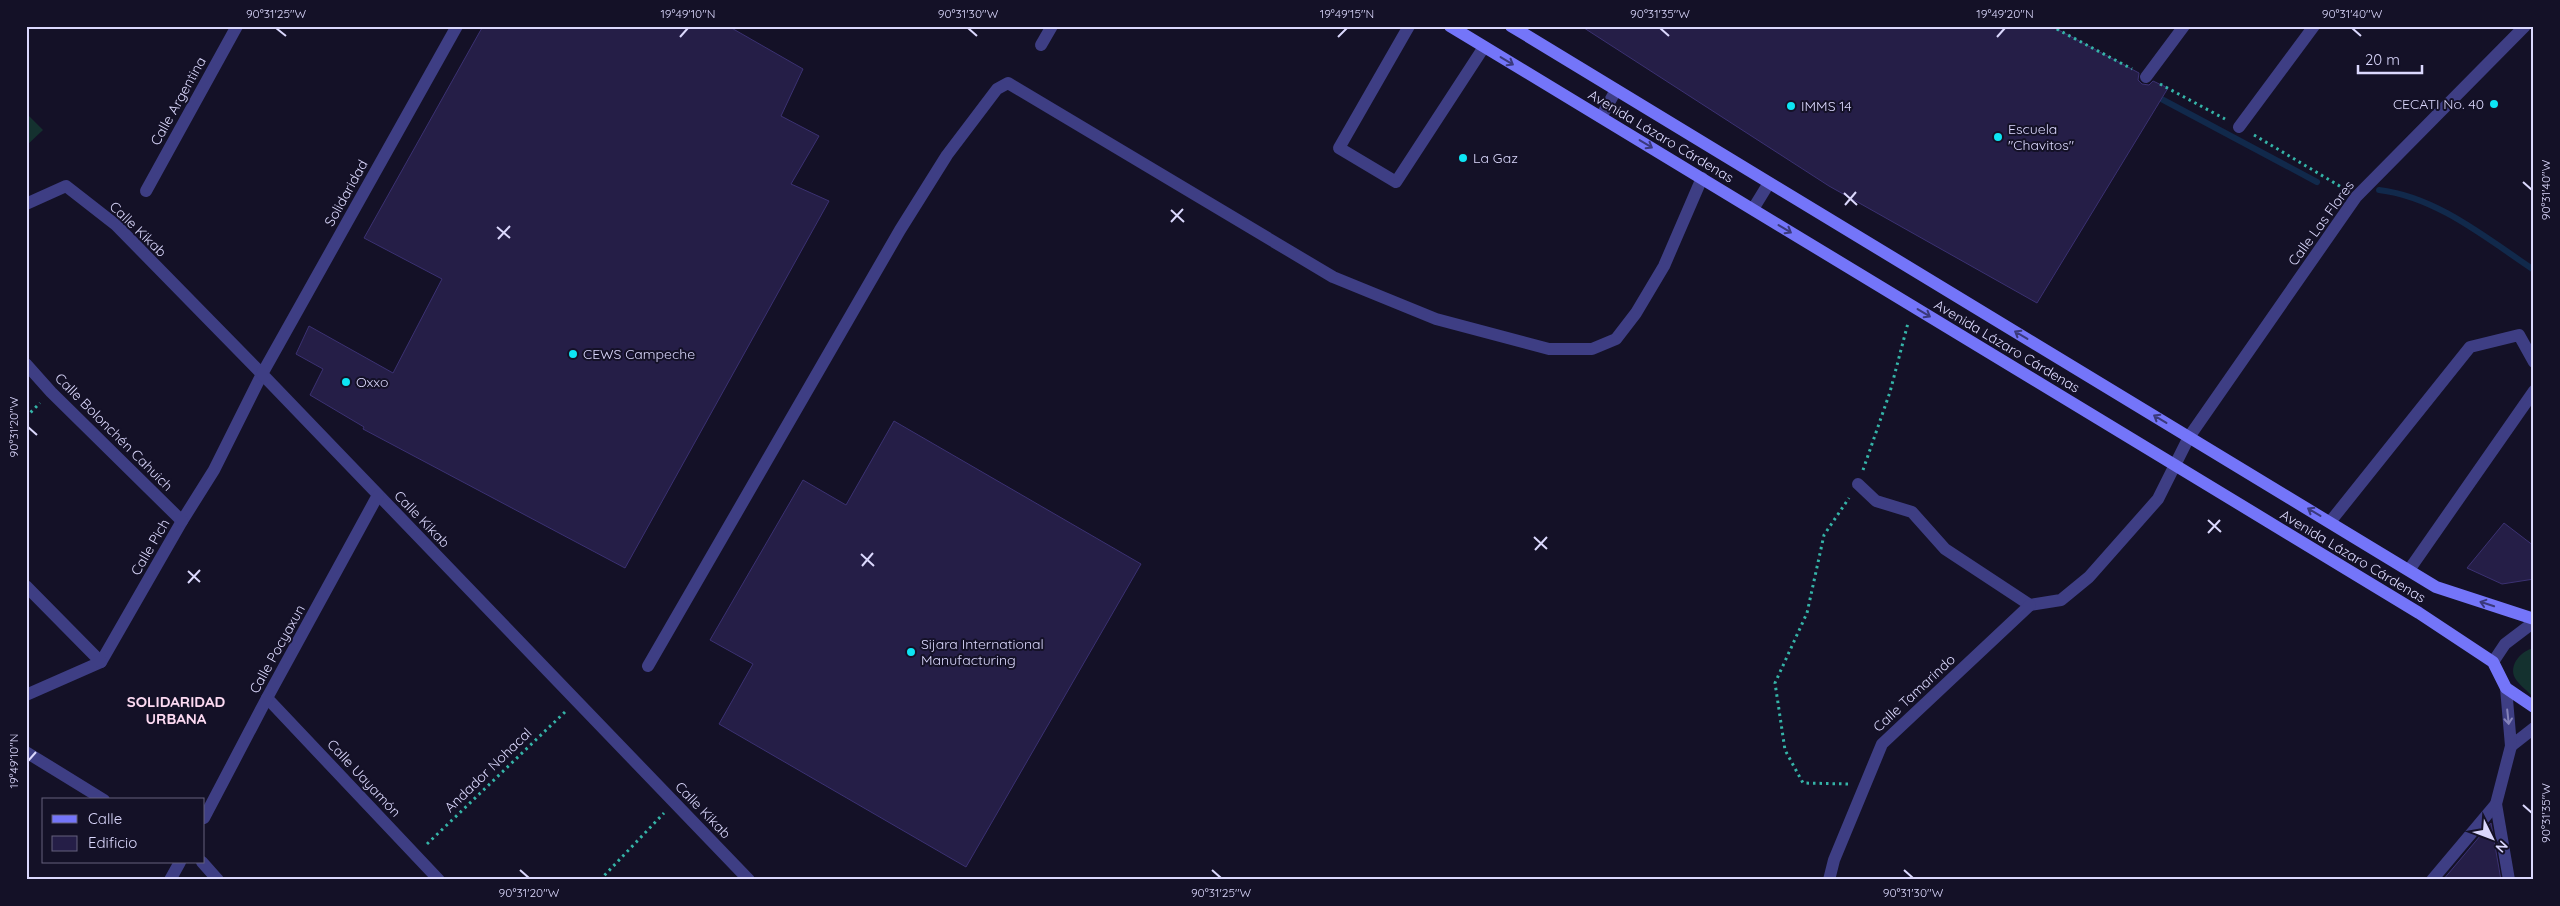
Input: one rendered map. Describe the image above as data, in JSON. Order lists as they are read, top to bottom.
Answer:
{
  "streets": {
    "main road": ["Avenida Lázaro Cárdenas"],
    "street": [
      "Calle Argentina",
      "Solidaridad",
      "Calle Las Flores",
      "Calle Kikab",
      "Calle Bolonchén Cahuich",
      "Calle Pich",
      "Calle Pocyaxun",
      "Calle Tamarindo",
      "Calle Uayamón"
    ],
    "path": ["Andador Nohacal"]
  },
  "crossings": [
    ["Avenida Lázaro Cárdenas", "Calle Las Flores"],
    ["Solidaridad", "Calle Kikab"],
    ["Solidaridad", "Calle Pich"],
    ["Calle Kikab", "Calle Pich"],
    ["Calle Kikab", "Calle Pocyaxun"],
    ["Calle Kikab", "Andador Nohacal"],
    ["Calle Bolonchén Cahuich", "Calle Pich"],
    ["Calle Pocyaxun", "Calle Uayamón"],
    ["Andador Nohacal", "Calle Uayamón"]
  ],
  "districts": ["SOLIDARIDAD URBANA"],
  "places": [
    "CECATI No. 40",
    "IMMS 14",
    "Escuela \"Chavitos\"",
    "La Gaz",
    "CEWS Campeche",
    "Oxxo",
    "Sijara International Manufacturing"
  ],
  "legend": ["Calle", "Edificio"],
  "scale_bar": "20 m",
  "north": "bottom right",
  "coordinates": [
    "90°31'25\"W",
    "19°49'10\"N",
    "90°31'30\"W",
    "19°49'15\"N",
    "90°31'35\"W",
    "19°49'20\"N",
    "90°31'40\"W",
    "90°31'20\"W"
  ]
}
